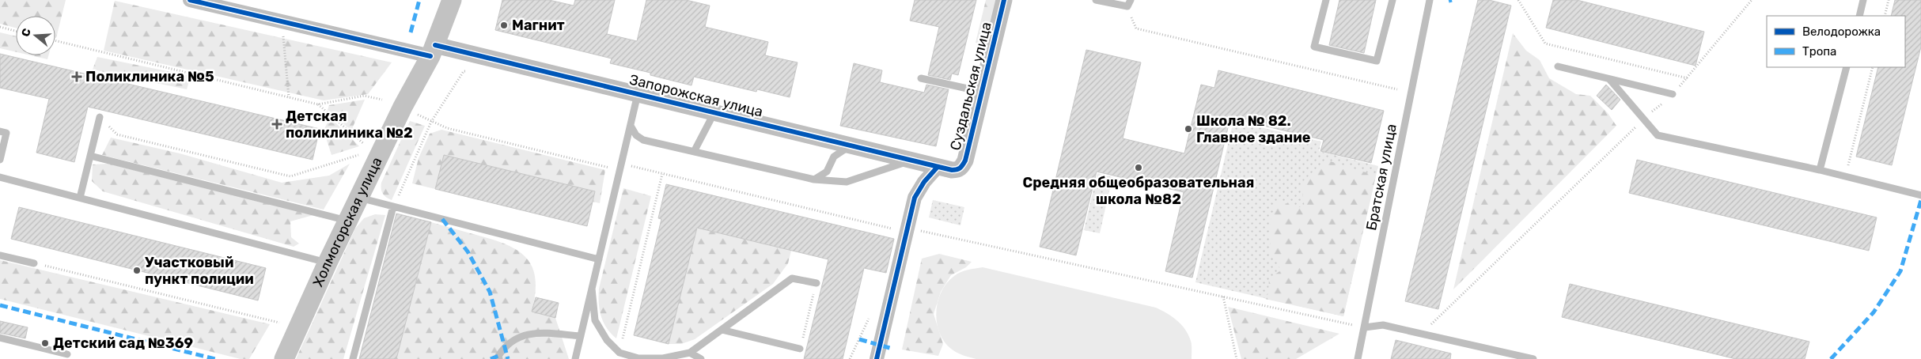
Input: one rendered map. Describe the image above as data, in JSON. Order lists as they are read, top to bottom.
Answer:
{
  "streets": {
    "main road": ["Холмогорская улица"],
    "street": ["Суздальская улица", "Запорожская улица"],
    "lane": ["Братская улица"]
  },
  "crossings": [
    ["Суздальская улица", "Запорожская улица"],
    ["Запорожская улица", "Холмогорская улица"]
  ],
  "places": {
    "other": [
      "Магнит",
      "Школа № 82. Главное здание",
      "Средняя общеобразовательная школа №82",
      "Участковый пункт полиции",
      "Детский сад №369"
    ],
    "health": ["Поликлиника №5", "Детская поликлиника №2"]
  },
  "legend": ["Велодорожка", "Тропа"],
  "north": "left"
}
